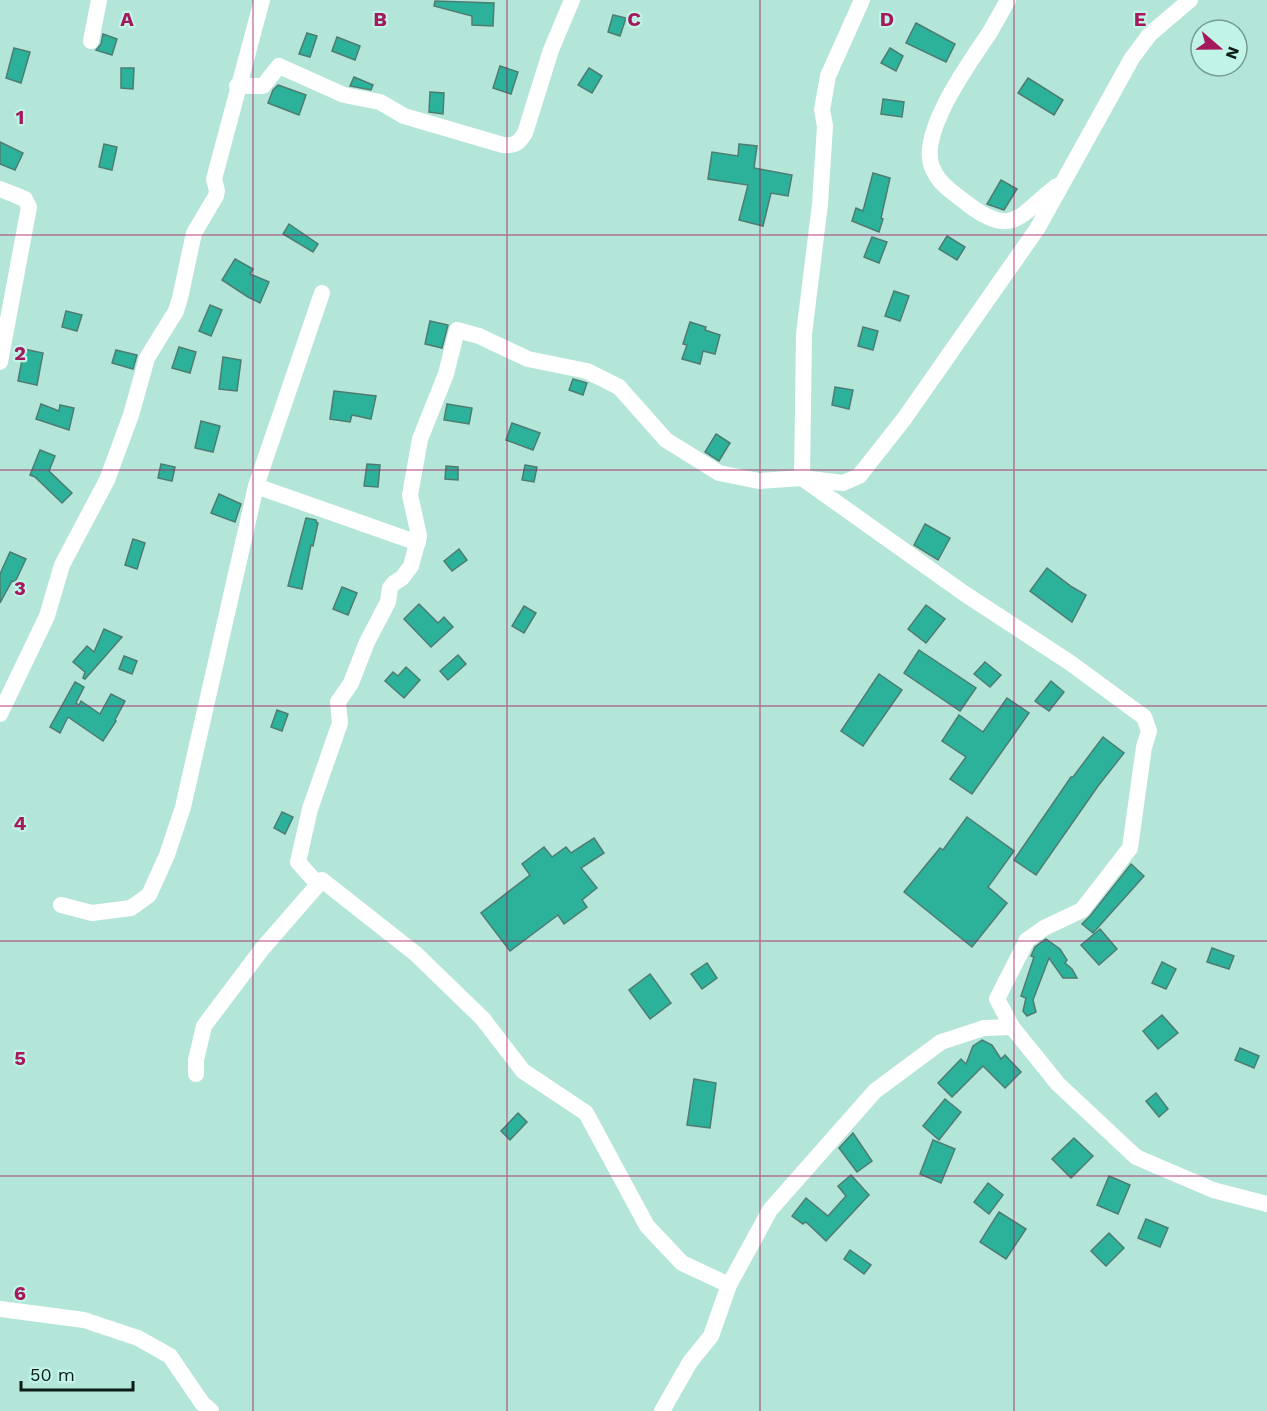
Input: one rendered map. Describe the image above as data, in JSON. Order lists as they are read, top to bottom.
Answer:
{
  "scale_bar": "50 m",
  "north": "right",
  "grid": {
    "columns": [
      "A",
      "B",
      "C",
      "D",
      "E"
    ],
    "rows": [
      "1",
      "2",
      "3",
      "4",
      "5",
      "6"
    ]
  }
}
